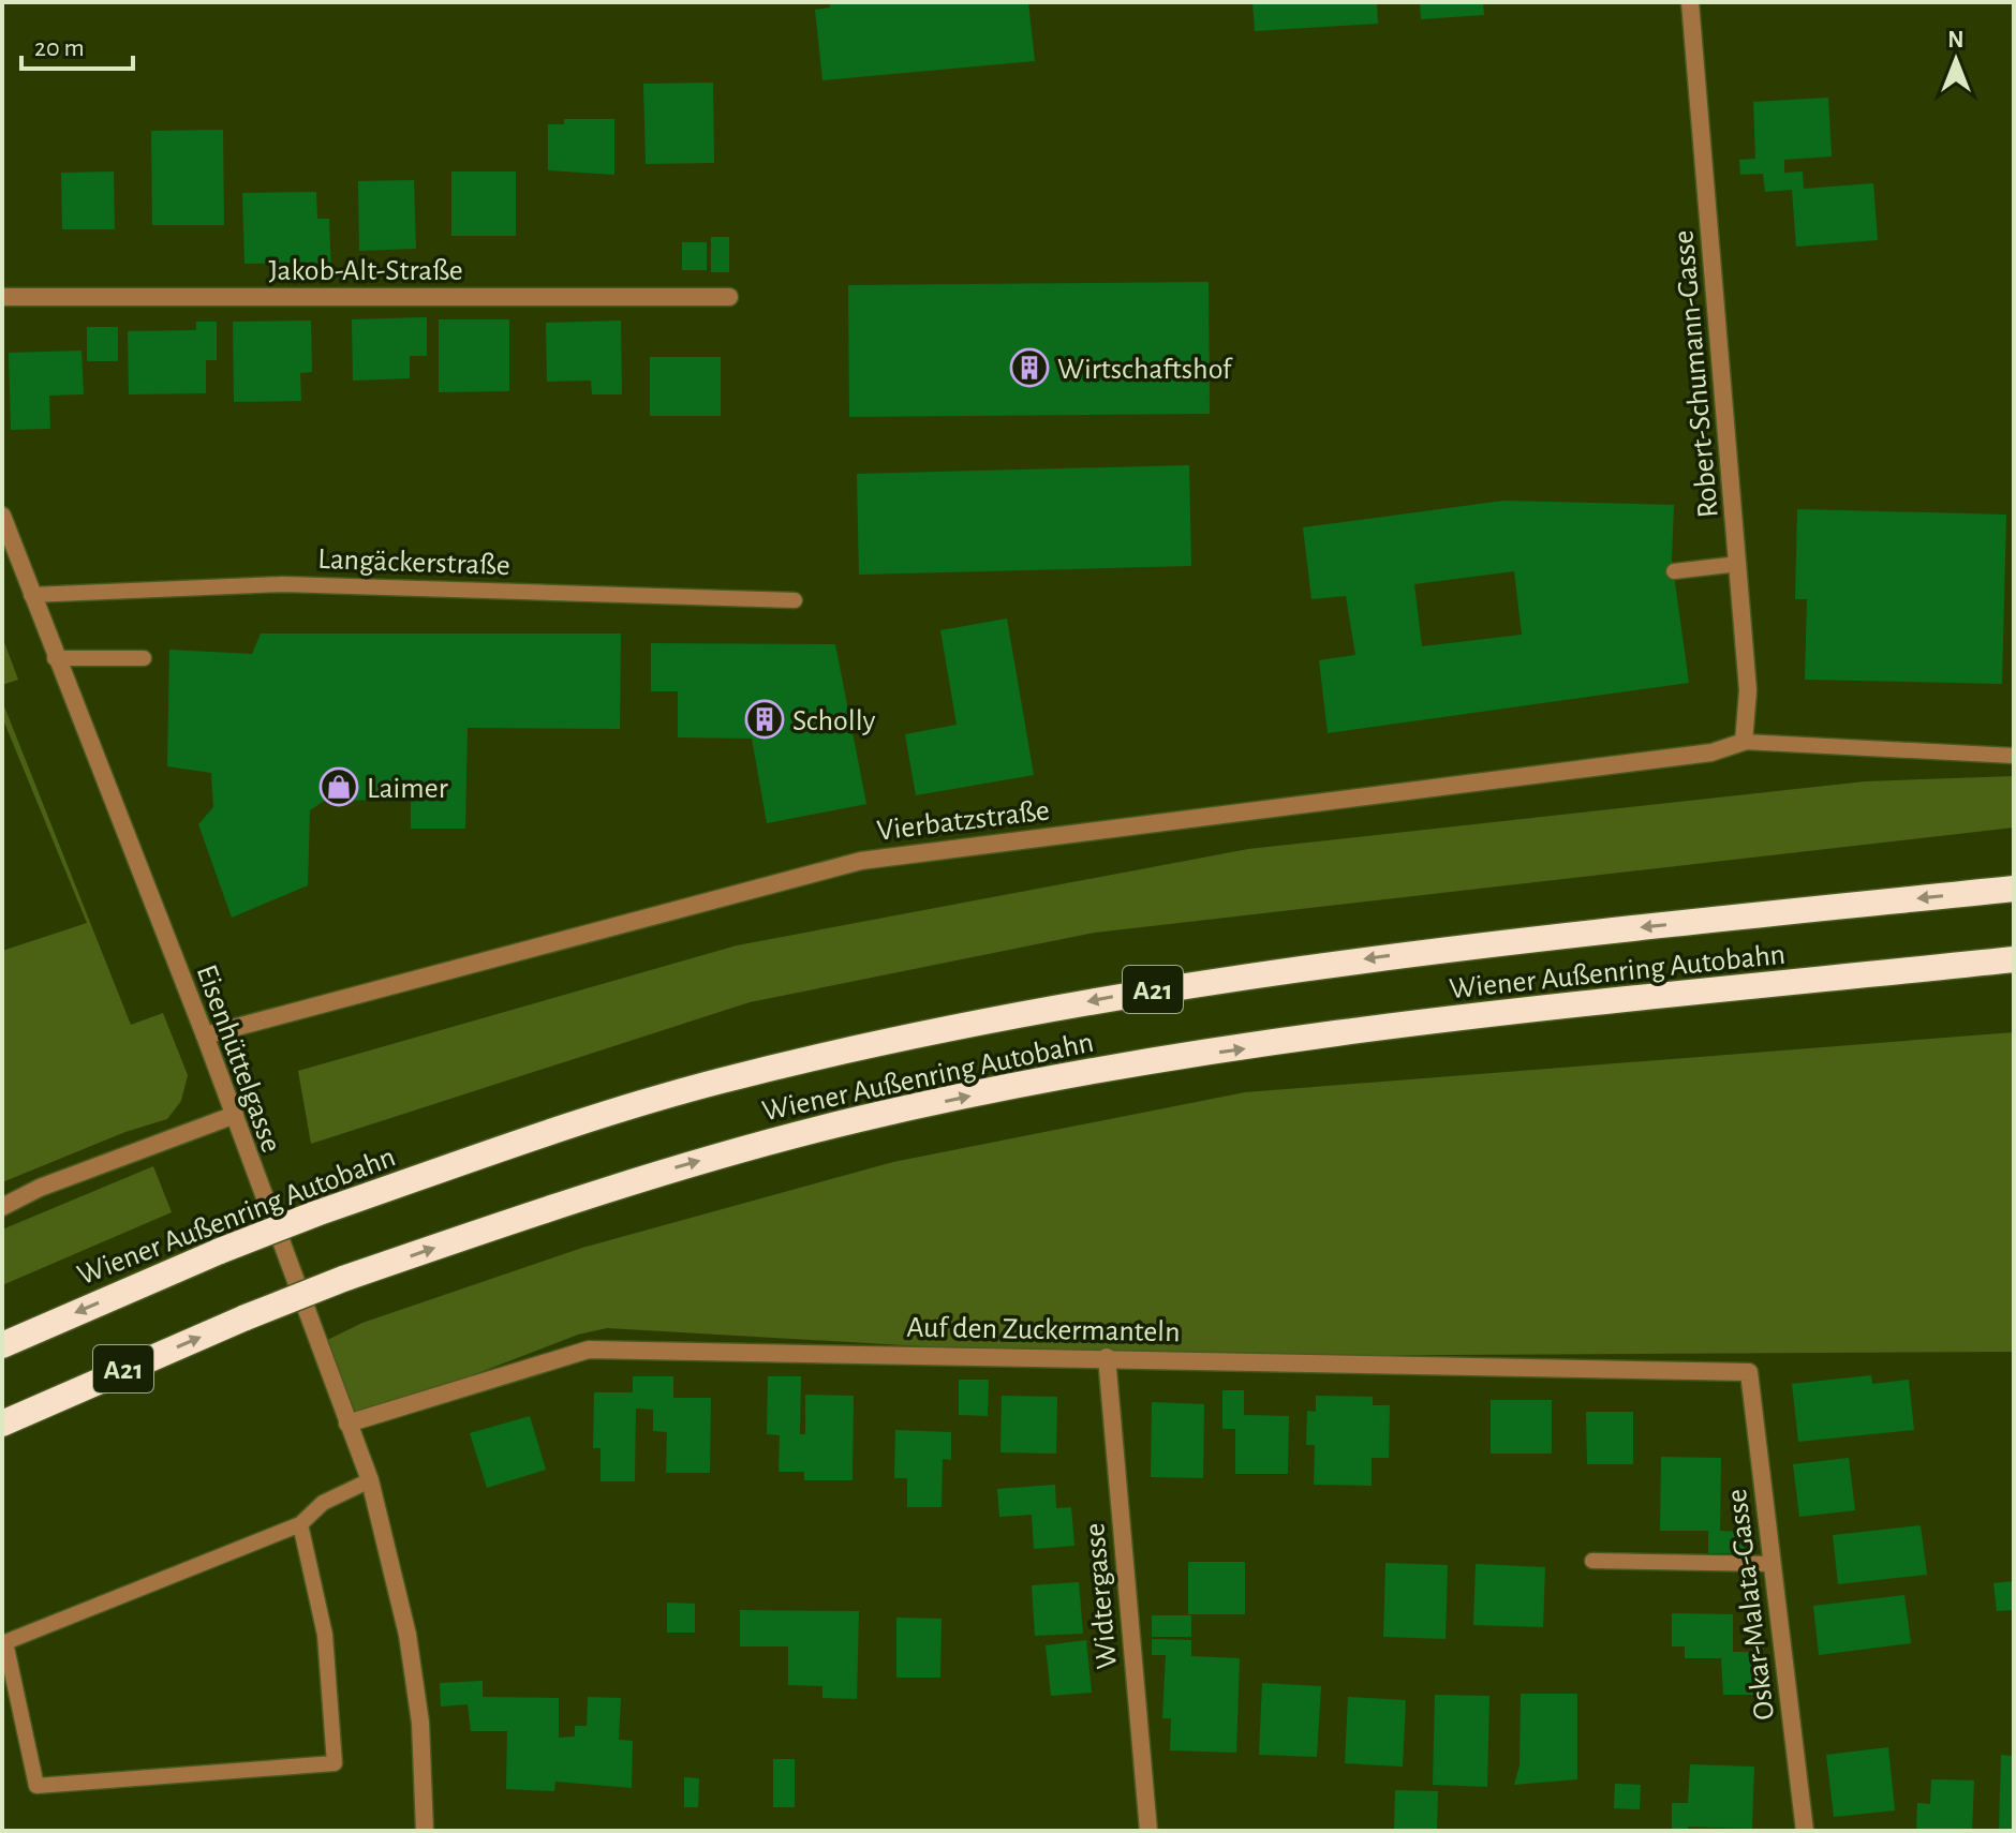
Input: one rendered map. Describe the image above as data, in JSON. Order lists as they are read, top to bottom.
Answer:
{
  "streets": {
    "highway": ["Wiener Außenring Autobahn", "A21"],
    "street": [
      "Jakob-Alt-Straße",
      "Robert-Schumann-Gasse",
      "Vierbatzstraße",
      "Eisenhüttelgasse",
      "Auf den Zuckermanteln",
      "Widtergasse",
      "Oskar-Malata-Gasse"
    ],
    "lane": ["Langäckerstraße"]
  },
  "crossings": [
    ["Robert-Schumann-Gasse", "Vierbatzstraße"],
    ["Langäckerstraße", "Eisenhüttelgasse"],
    ["Vierbatzstraße", "Eisenhüttelgasse"],
    ["Eisenhüttelgasse", "Auf den Zuckermanteln"],
    ["Auf den Zuckermanteln", "Widtergasse"],
    ["Auf den Zuckermanteln", "Oskar-Malata-Gasse"]
  ],
  "places": {
    "building": ["Wirtschaftshof", "Scholly"],
    "shop": ["Laimer"]
  },
  "scale_bar": "20 m",
  "north": "top"
}
